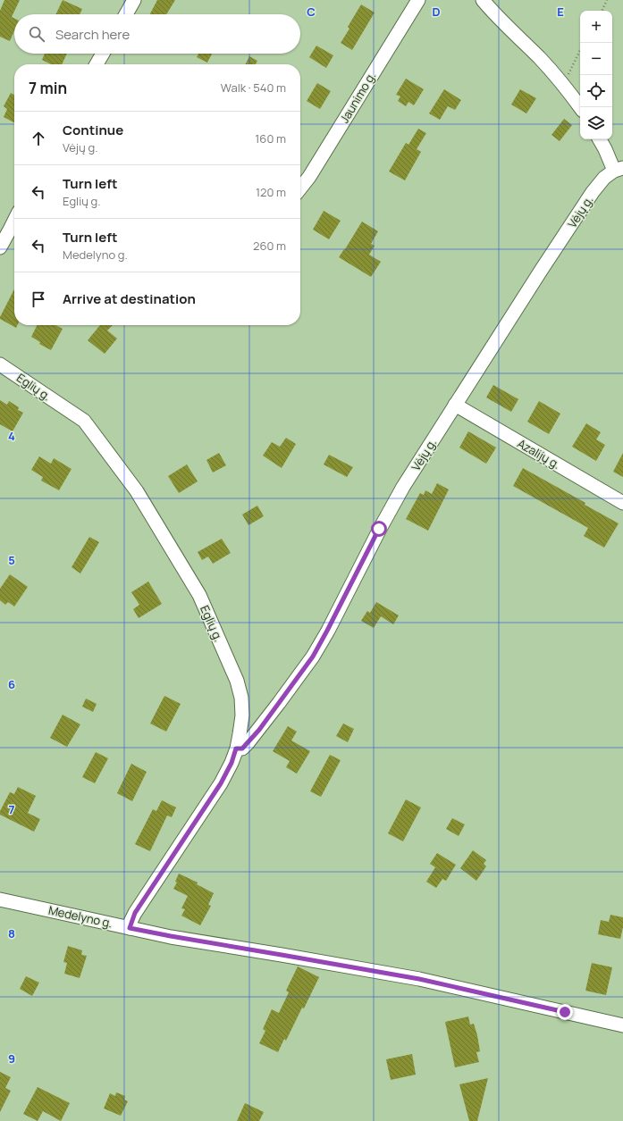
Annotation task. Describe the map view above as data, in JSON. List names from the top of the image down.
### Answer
{
  "streets": {
    "street": [
      "Jaunimo g.",
      "Vėjų g.",
      "Eglių g.",
      "Azalijų g.",
      "Medelyno g."
    ]
  },
  "crossings": [
    ["Vėjų g.", "Eglių g."],
    ["Vėjų g.", "Azalijų g."],
    ["Eglių g.", "Medelyno g."]
  ],
  "page": {
    "map_buttons": ["+", "−"],
    "search": "Search here",
    "heading": ["7 min", "Walk · 540 m"],
    "list": [
      ["Continue", "Vėjų g.", "160 m"],
      ["Turn left", "Eglių g.", "120 m"],
      ["Turn left", "Medelyno g.", "260 m"],
      "Arrive at destination"
    ]
  },
  "grid": {
    "columns": ["C", "D", "E"],
    "rows": [
      "4",
      "5",
      "6",
      "7",
      "8",
      "9"
    ]
  }
}
